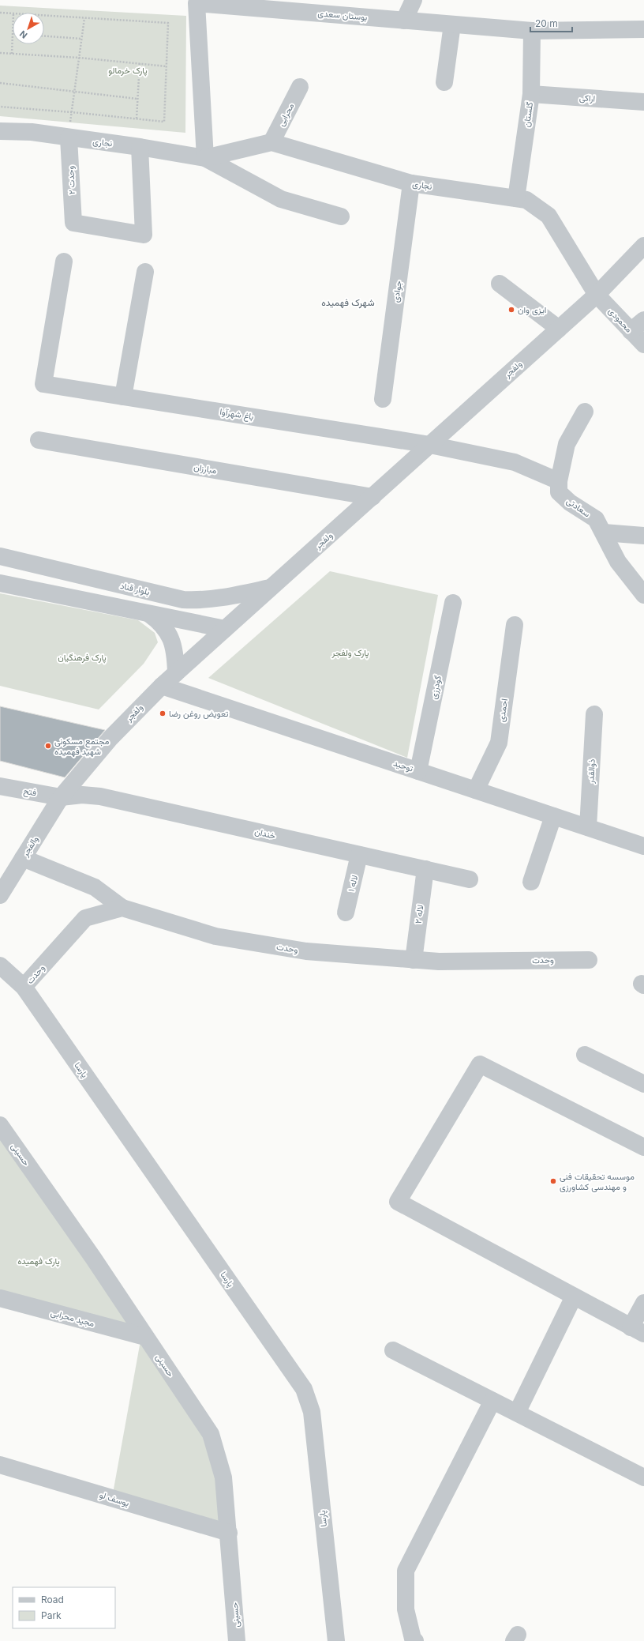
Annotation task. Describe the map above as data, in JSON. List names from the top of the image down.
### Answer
{
  "streets": {
    "street": [
      "بوستان سعدی",
      "اراکی",
      "محرابی",
      "گلستان",
      "نجاری",
      "وحدت ۲",
      "جوادی",
      "محمودی",
      "ولفجر",
      "باغ شهرآوا",
      "مبارزان",
      "سعادتی",
      "بلوار قناد",
      "گودرزی",
      "احمدی",
      "توحید",
      "ذوالقدر",
      "فتح",
      "خندان",
      "والفجر",
      "لاله ۱",
      "لاله ۲",
      "وحدت",
      "پارسا",
      "حسینی",
      "مجید محرابی",
      "یوسف لو"
    ]
  },
  "crossings": [
    ["بوستان سعدی", "گلستان"],
    ["بوستان سعدی", "نجاری"],
    ["اراکی", "گلستان"],
    ["محرابی", "نجاری"],
    ["گلستان", "نجاری"],
    ["نجاری", "وحدت ۲"],
    ["نجاری", "جوادی"],
    ["نجاری", "محمودی"],
    ["نجاری", "ولفجر"],
    ["محمودی", "ولفجر"],
    ["ولفجر", "باغ شهرآوا"],
    ["ولفجر", "مبارزان"],
    ["ولفجر", "بلوار قناد"],
    ["ولفجر", "توحید"],
    ["ولفجر", "فتح"],
    ["ولفجر", "خندان"],
    ["ولفجر", "والفجر"],
    ["باغ شهرآوا", "سعادتی"],
    ["گودرزی", "توحید"],
    ["احمدی", "توحید"],
    ["توحید", "ذوالقدر"],
    ["فتح", "خندان"],
    ["فتح", "والفجر"],
    ["خندان", "والفجر"],
    ["خندان", "لاله ۱"],
    ["خندان", "لاله ۲"],
    ["لاله ۲", "وحدت"],
    ["وحدت", "پارسا"],
    ["حسینی", "مجید محرابی"],
    ["حسینی", "یوسف لو"]
  ],
  "districts": ["شهرک فهمیده"],
  "parks": [
    "پارک خرمالو",
    "پارک ولفجر",
    "پارک فرهنگیان",
    "پارک فهمیده"
  ],
  "places": [
    "ایزی وان",
    "تعویض روغن رضا",
    "مجتمع مسکونی شهید فهمیده",
    "موسسه تحقیقات فنی و مهندسی کشاورزی"
  ],
  "legend": ["Road", "Park"],
  "scale_bar": "20 m",
  "north": "bottom left"
}
